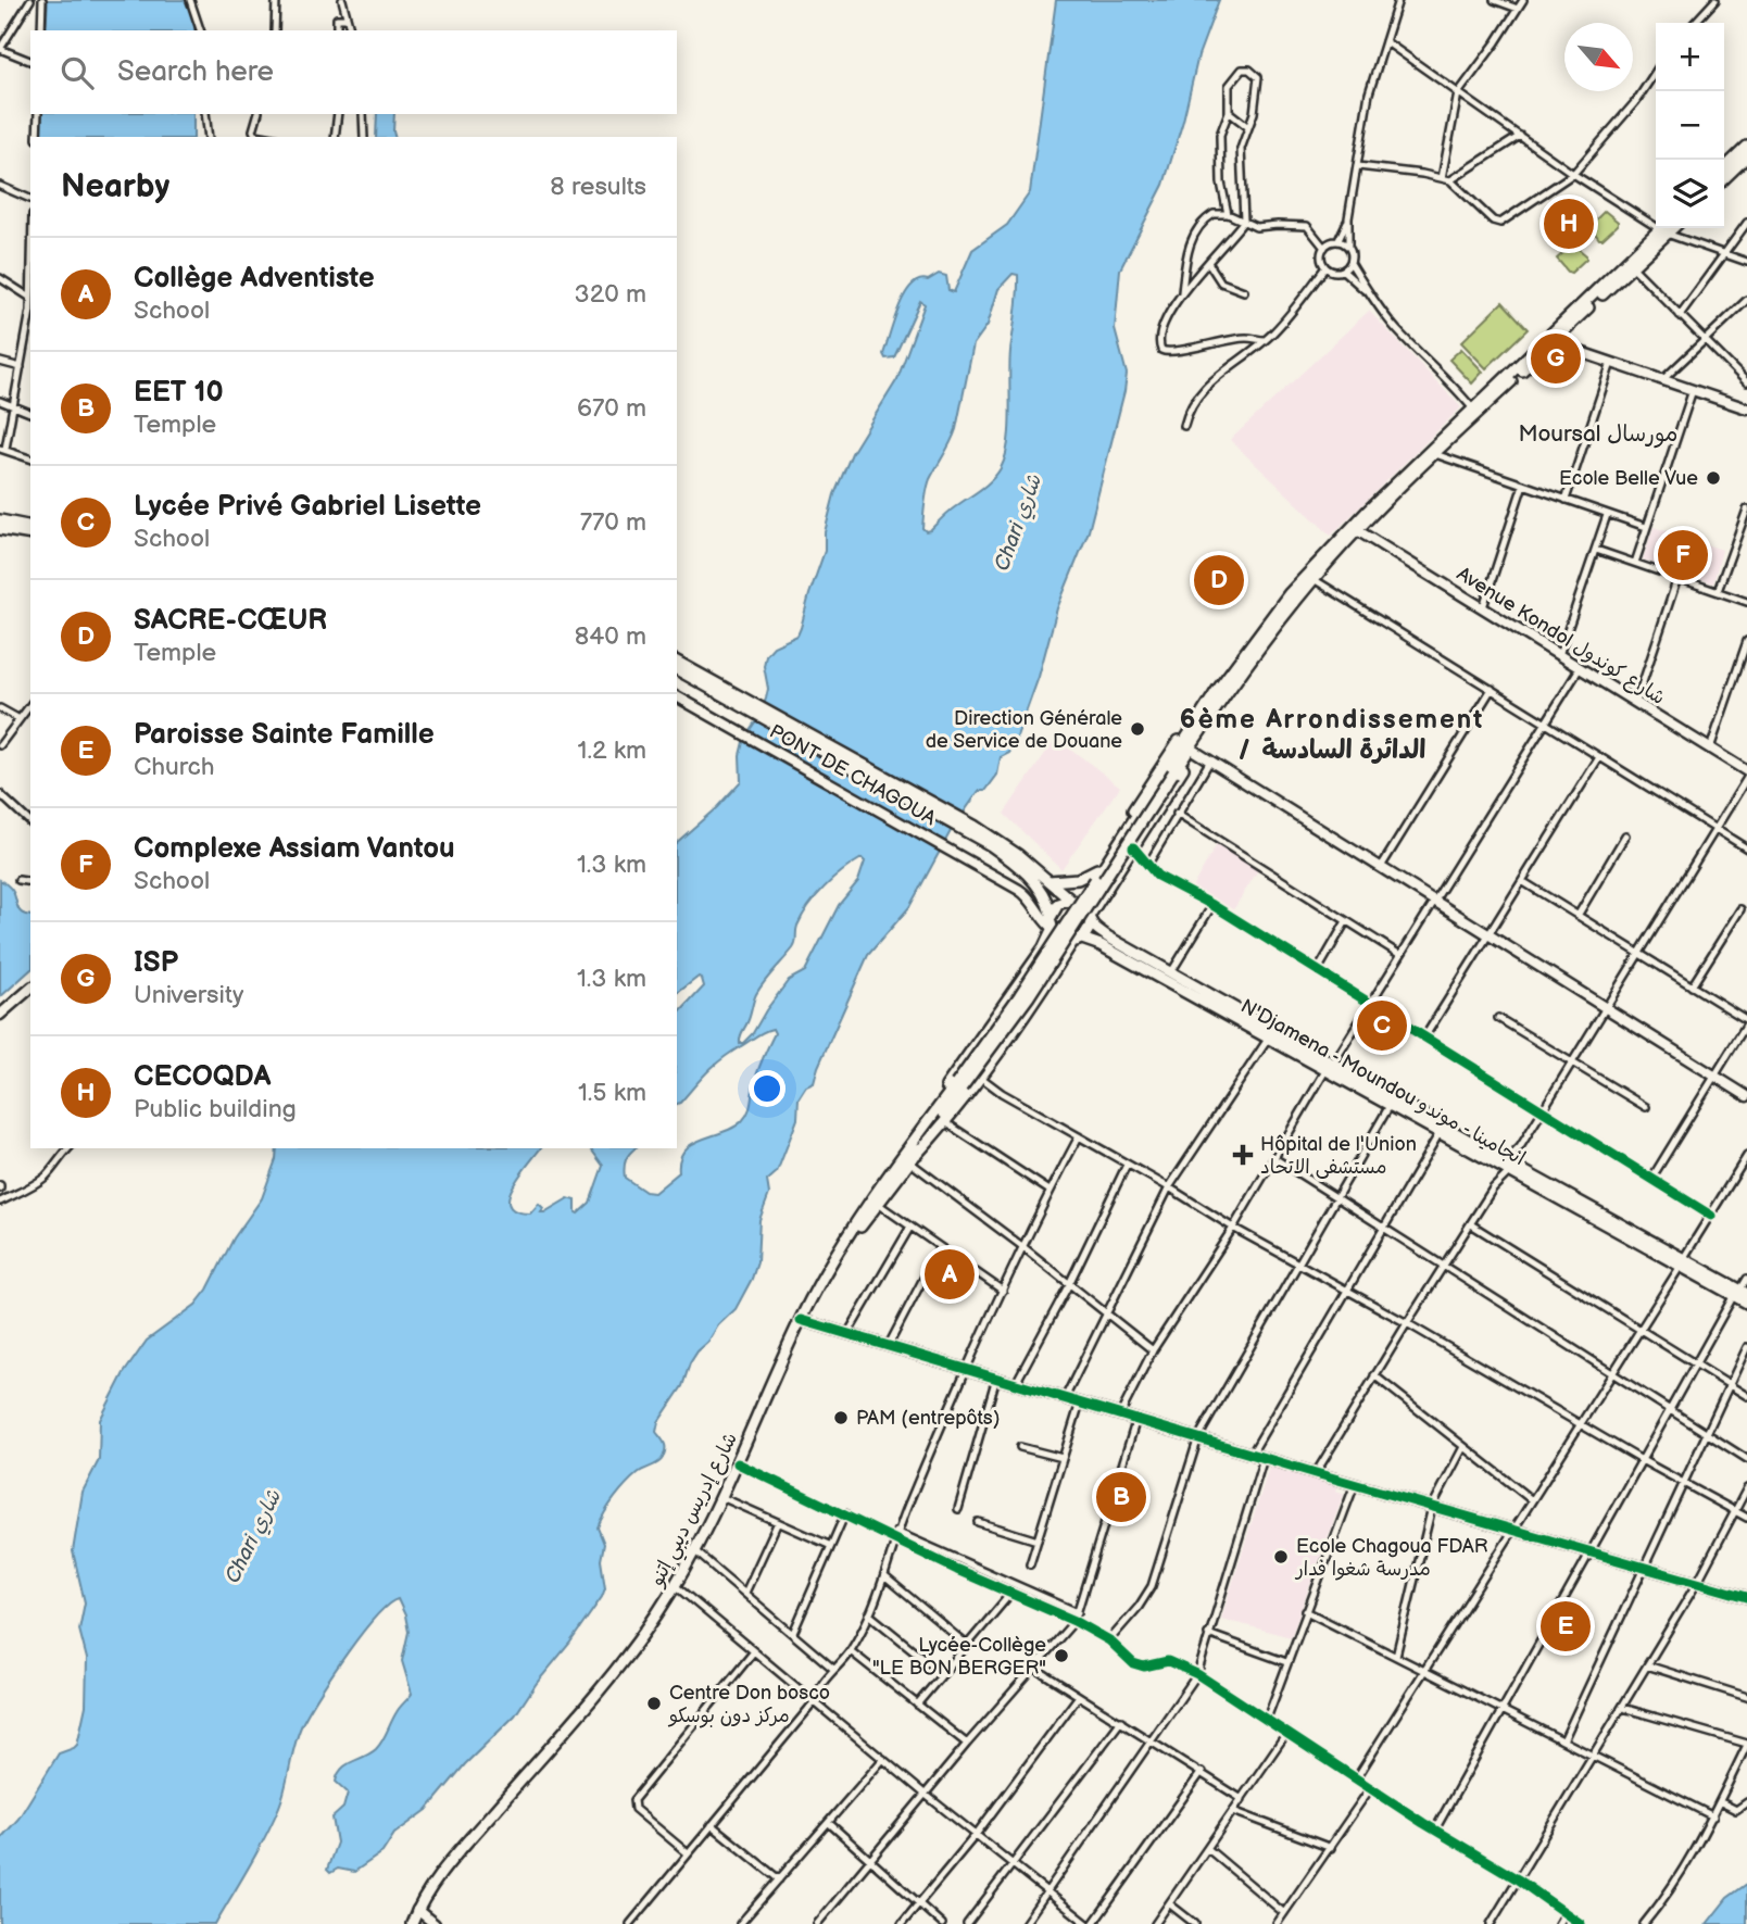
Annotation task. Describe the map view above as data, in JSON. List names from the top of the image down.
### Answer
{
  "streets": {
    "main road": ["N'Djamena - Moundou انجامينا - موندو", "شارع إدريس ديبي إتنو"],
    "street": ["Avenue Kondol شارع كوندول", "PONT DE CHAGOUA"]
  },
  "crossings": [
    ["PONT DE CHAGOUA", "N'Djamena - Moundou انجامينا - موندو"]
  ],
  "districts": ["Moursal مورسال", "6ème Arrondissement / الدائرة السادسة"],
  "water": ["Chari شاري"],
  "places": {
    "other": [
      "Ecole Belle Vue",
      "Direction Générale de Service de Douane",
      "PAM (entrepôts)",
      "Ecole Chagoua FDAR مدرسة شغوا فدار",
      "Lycée-Collège \"LE BON BERGER\"",
      "Centre Don bosco مركز دون بوسكو"
    ],
    "health": ["Hôpital de l'Union مستشفى الاتحاد"]
  },
  "north": "bottom right",
  "page": {
    "map_buttons": ["+", "−"],
    "search": "Search here",
    "heading": ["Nearby", "8 results"],
    "pins": [
      "H",
      "G",
      "F",
      "D",
      "C",
      "A",
      "B",
      "E"
    ],
    "list": [
      {
        "mark": "A",
        "name": "Collège Adventiste",
        "note": "School",
        "value": "320 m"
      },
      {
        "mark": "B",
        "name": "EET 10",
        "note": "Temple",
        "value": "670 m"
      },
      {
        "mark": "C",
        "name": "Lycée Privé Gabriel Lisette",
        "note": "School",
        "value": "770 m"
      },
      {
        "mark": "D",
        "name": "SACRE-CŒUR",
        "note": "Temple",
        "value": "840 m"
      },
      {
        "mark": "E",
        "name": "Paroisse Sainte Famille",
        "note": "Church",
        "value": "1.2 km"
      },
      {
        "mark": "F",
        "name": "Complexe Assiam Vantou",
        "note": "School",
        "value": "1.3 km"
      },
      {
        "mark": "G",
        "name": "ISP",
        "note": "University",
        "value": "1.3 km"
      },
      {
        "mark": "H",
        "name": "CECOQDA",
        "note": "Public building",
        "value": "1.5 km"
      }
    ]
  }
}
